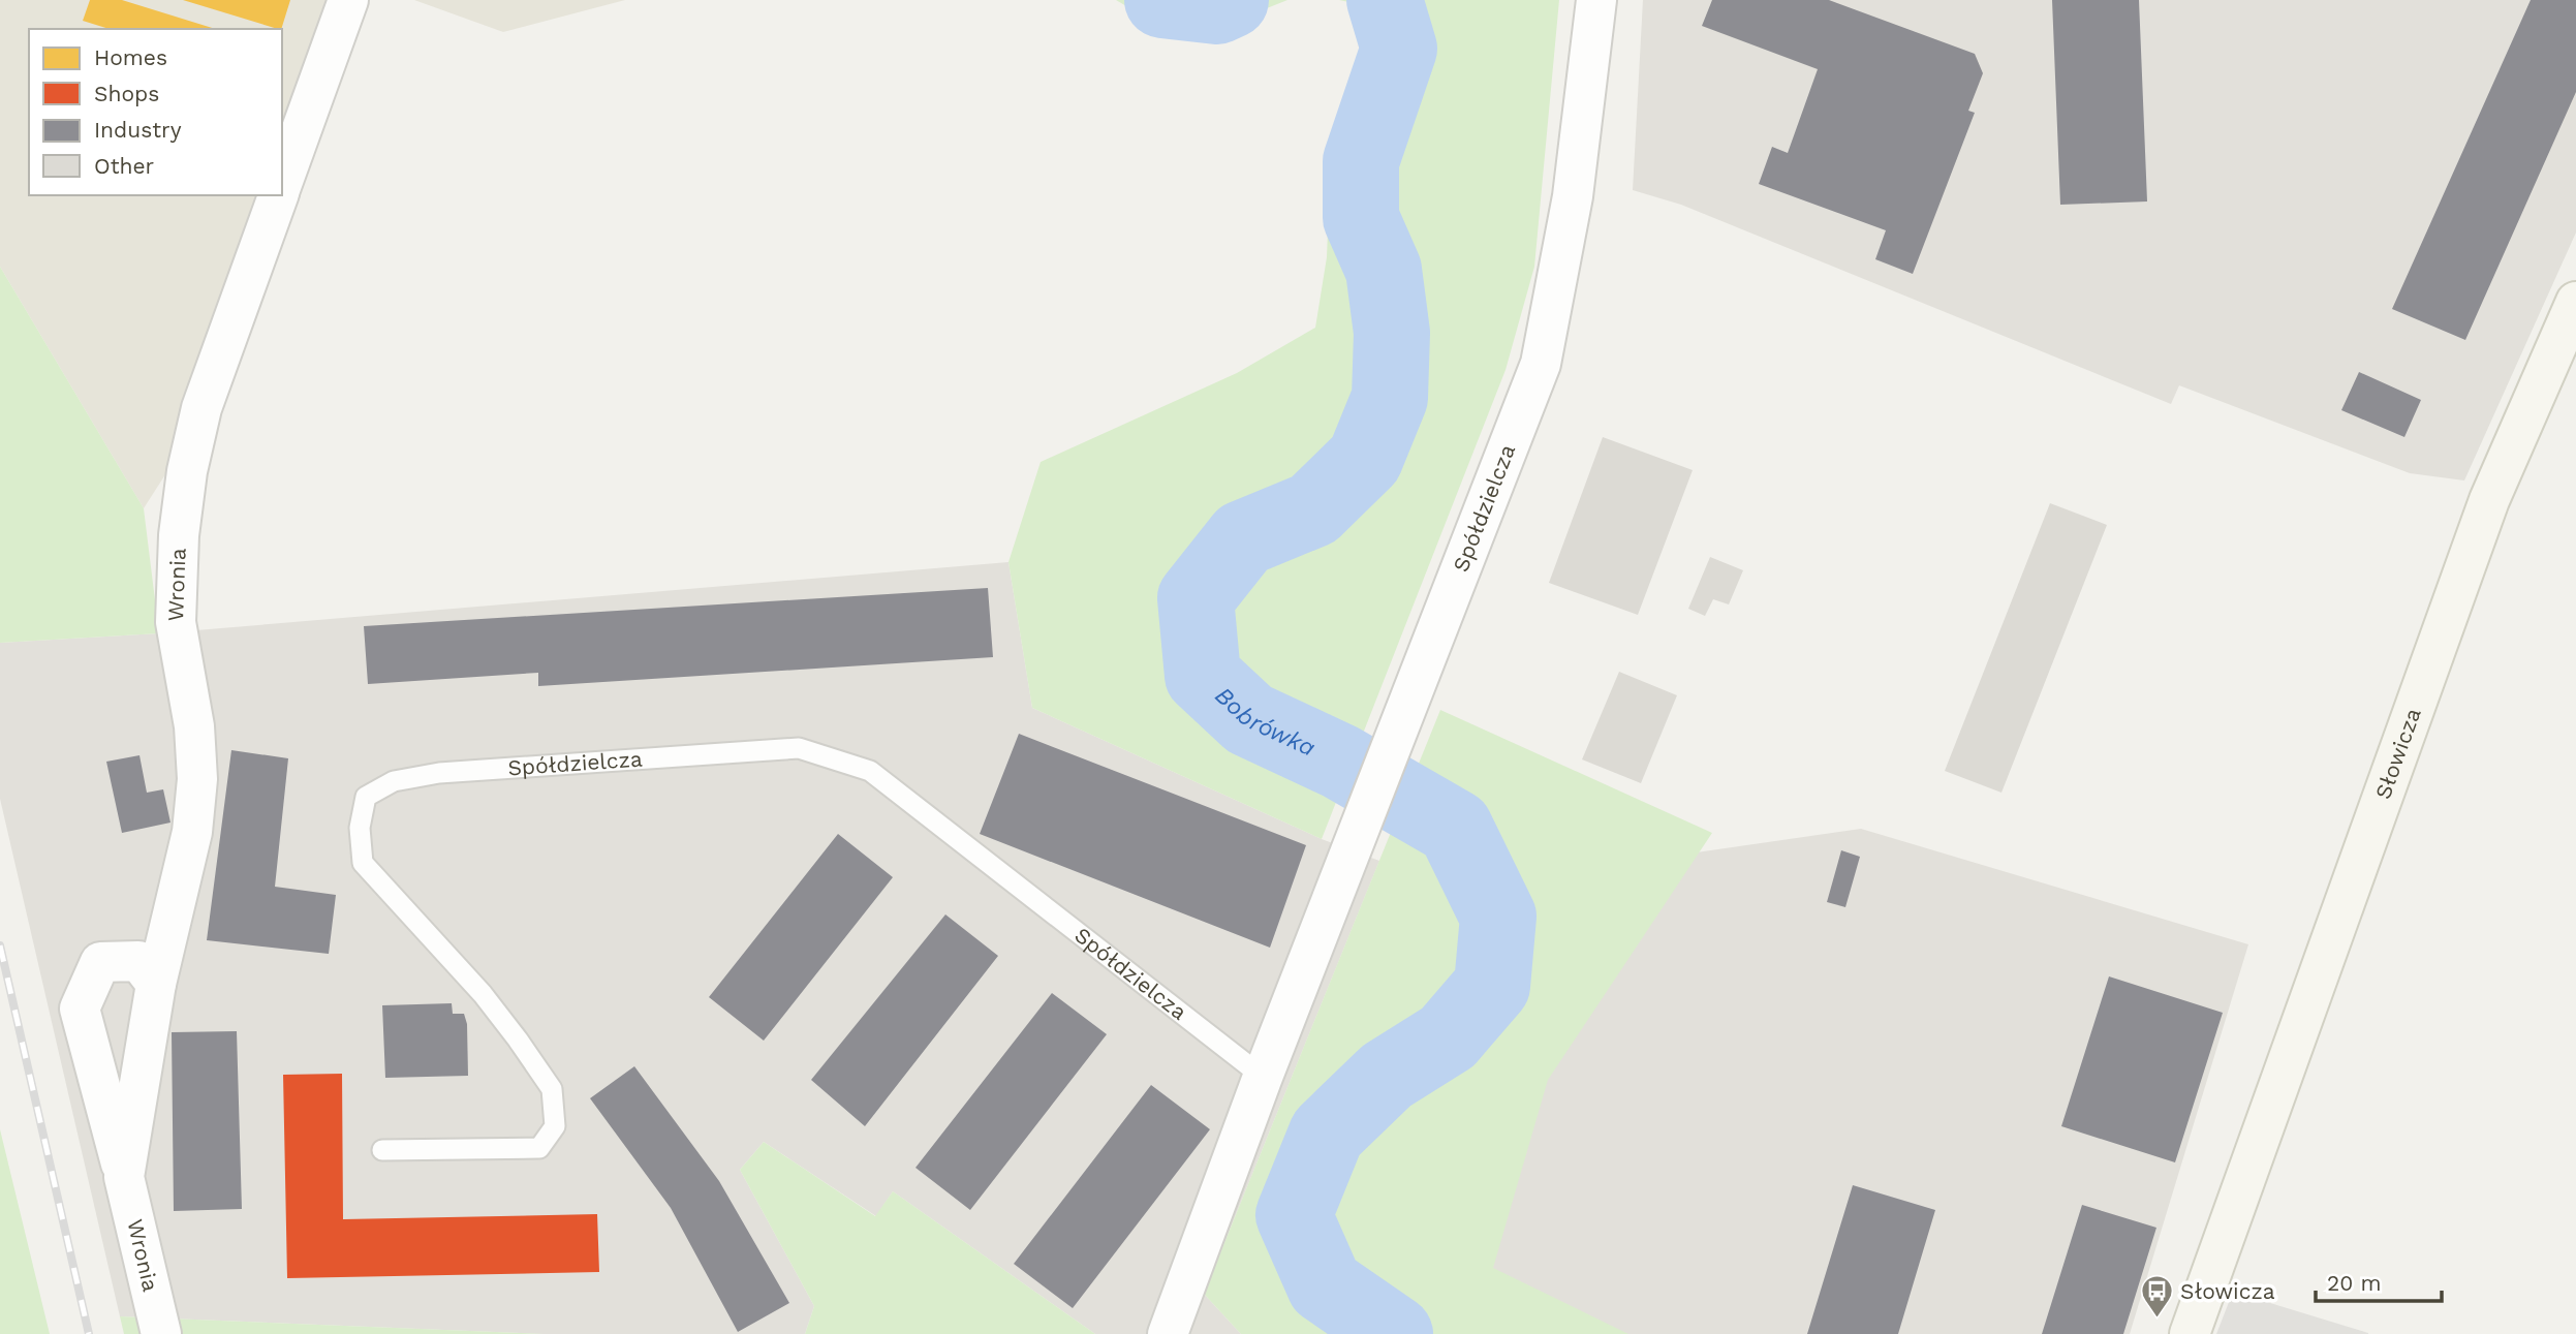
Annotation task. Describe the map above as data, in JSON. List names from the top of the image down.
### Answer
{
  "streets": {
    "street": ["Spółdzielcza", "Wronia", "Słowicza"]
  },
  "water": ["Bobrówka"],
  "places": {
    "bus stop": ["Słowicza"]
  },
  "legend": [
    "Homes",
    "Shops",
    "Industry",
    "Other"
  ],
  "scale_bar": "20 m"
}
